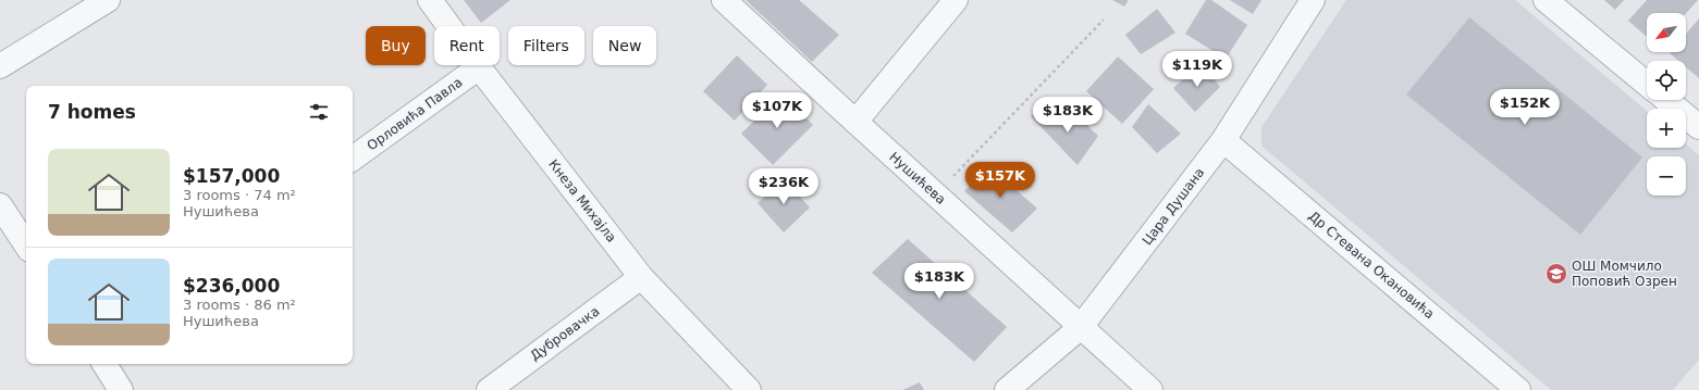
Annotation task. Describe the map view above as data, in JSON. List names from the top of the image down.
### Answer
{
  "streets": {
    "street": [
      "Орловића Павла",
      "Нушићева",
      "Кнеза Михајла",
      "Цара Душана",
      "Др Стевана Окановића",
      "Дубровачка"
    ]
  },
  "crossings": [
    ["Орловића Павла", "Кнеза Михајла"],
    ["Нушићева", "Цара Душана"],
    ["Кнеза Михајла", "Дубровачка"],
    ["Цара Душана", "Др Стевана Окановића"]
  ],
  "places": {
    "school or university": ["ОШ Момчило Поповић Озрен"]
  },
  "north": "bottom left",
  "page": {
    "map_buttons": ["+", "−"],
    "chip": [
      "Buy",
      "Rent",
      "Filters",
      "New"
    ],
    "price": [
      "$119K",
      "$152K",
      "$107K",
      "$183K",
      "$157K",
      "$236K",
      "$183K"
    ],
    "heading": "7 homes",
    "list": [
      {
        "name": "$157,000",
        "note": "3 rooms · 74 m² · Нушићева"
      },
      {
        "name": "$236,000",
        "note": "3 rooms · 86 m² · Нушићева"
      }
    ]
  }
}
